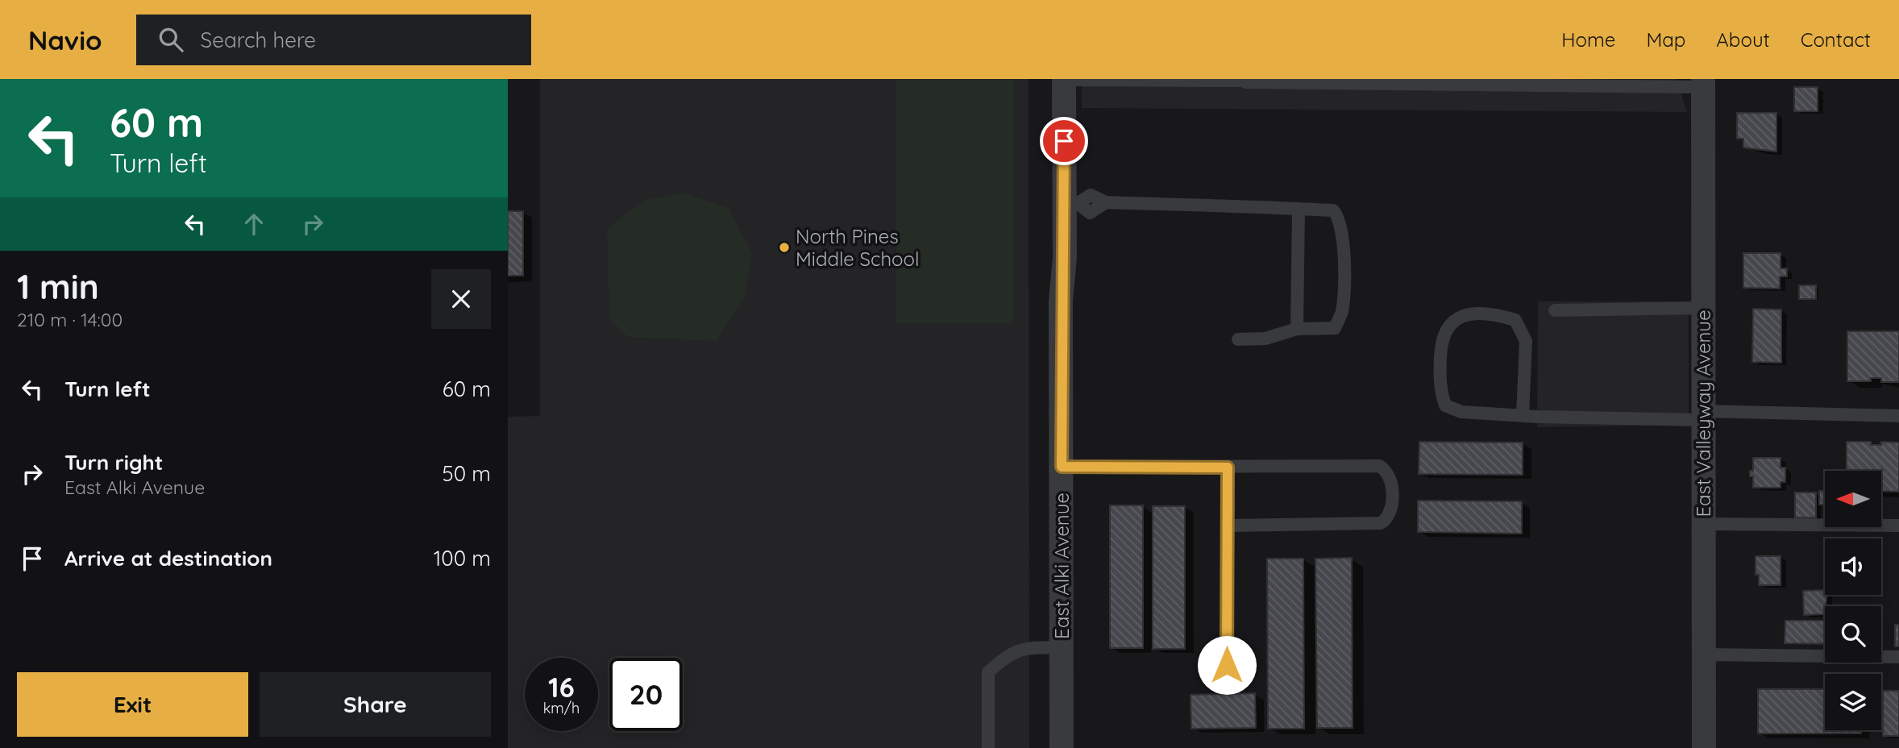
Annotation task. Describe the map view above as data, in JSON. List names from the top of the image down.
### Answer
{
  "streets": {
    "street": ["East Valleyway Avenue", "East Alki Avenue"]
  },
  "places": ["North Pines Middle School"],
  "north": "left",
  "page": {
    "header": "Navio",
    "search": "Search here",
    "nav": [
      "Home",
      "Map",
      "About",
      "Contact"
    ],
    "turn": ["60 m", "Turn left"],
    "heading": ["1 min", "210 m · 14:00"],
    "list": [
      {
        "name": "Turn left",
        "value": "60 m"
      },
      {
        "name": "Turn right",
        "note": "East Alki Avenue",
        "value": "50 m"
      },
      {
        "name": "Arrive at destination",
        "value": "100 m"
      }
    ],
    "speed": "16 km/h",
    "limit": "20",
    "buttons": ["Exit", "Share"]
  }
}
